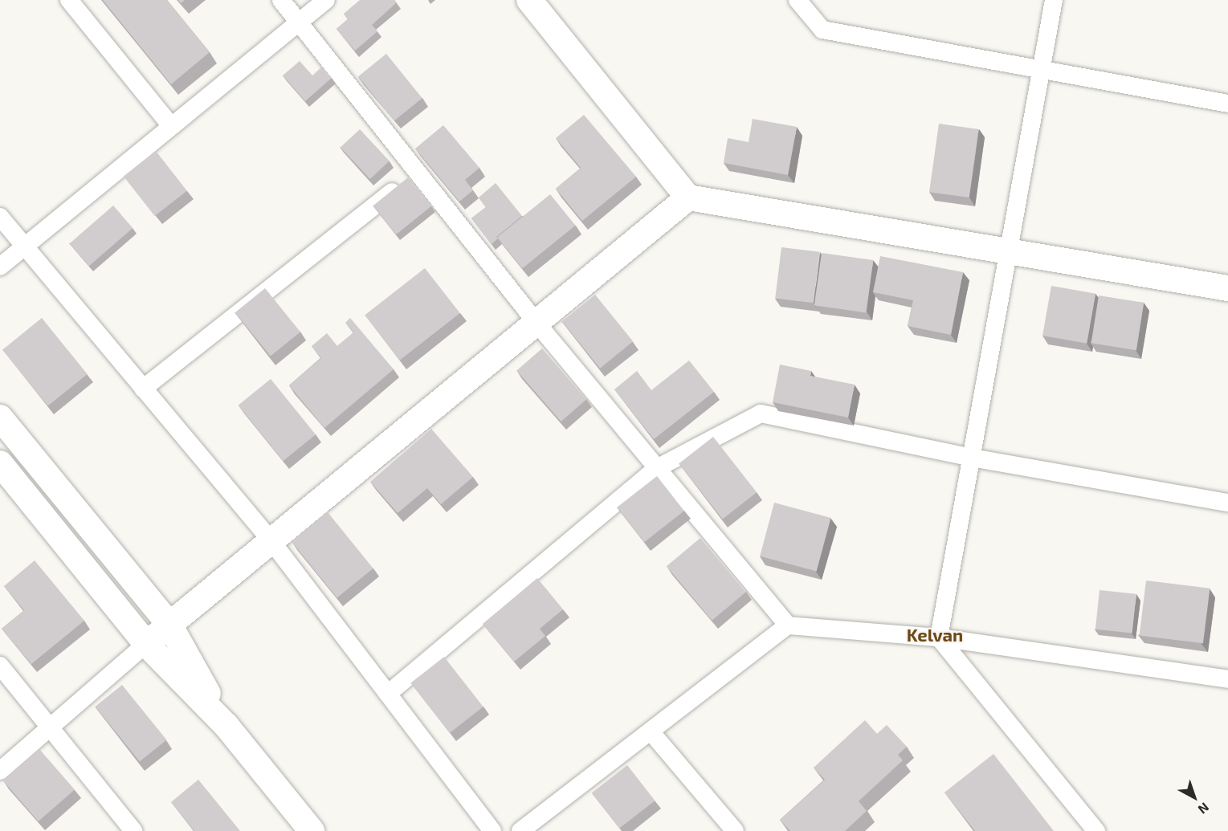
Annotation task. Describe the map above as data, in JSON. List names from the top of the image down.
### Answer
{
  "districts": ["Kelvan"],
  "north": "bottom right"
}
